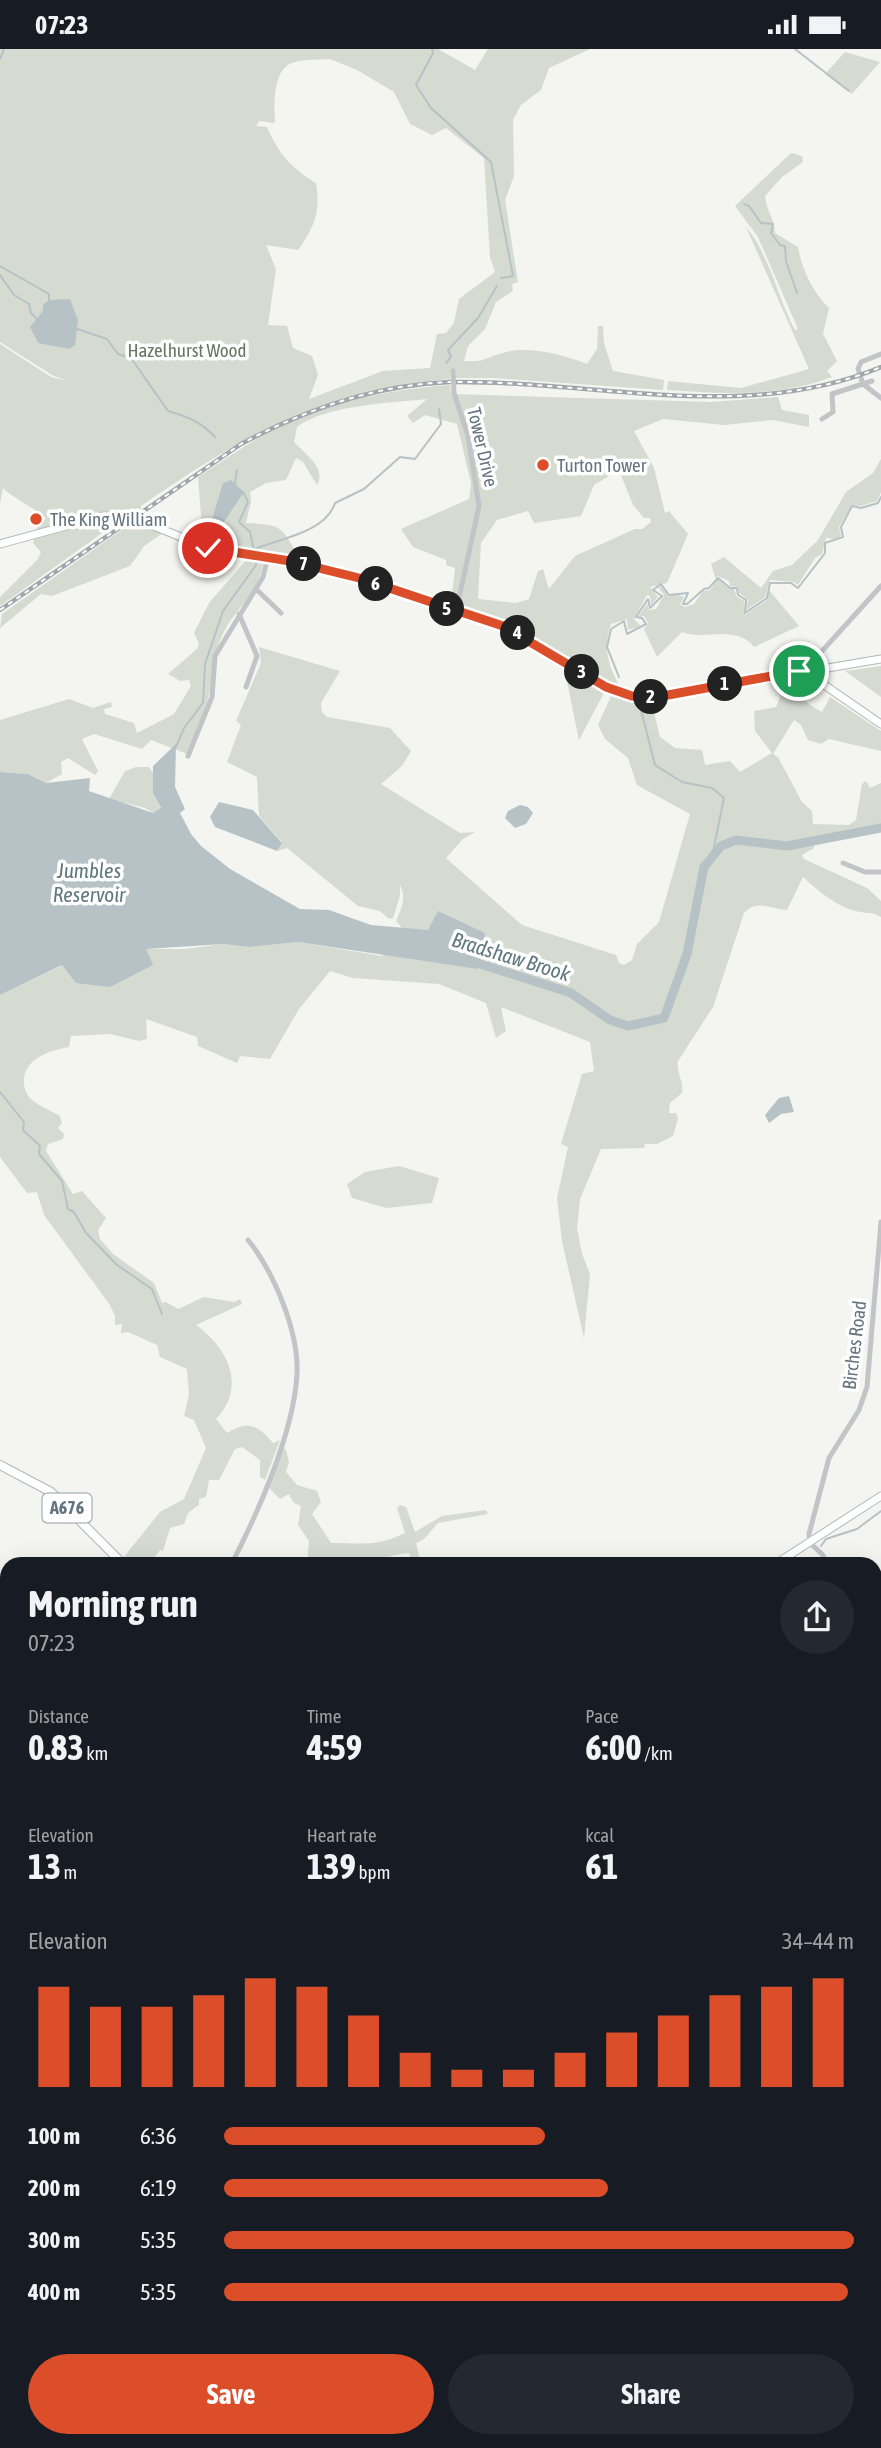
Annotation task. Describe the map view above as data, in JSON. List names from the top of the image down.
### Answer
{
  "streets": {
    "main road": ["A676"],
    "street": ["Tower Drive", "Birches Road"]
  },
  "water": ["Jumbles Reservoir", "Bradshaw Brook"],
  "parks": ["Hazelhurst Wood"],
  "places": ["Turton Tower", "The King William"],
  "page": {
    "status": "07:23",
    "pins": [
      "7",
      "6",
      "5",
      "4",
      "3",
      "1",
      "2"
    ],
    "heading": ["Morning run", "07:23"],
    "stats": [
      ["Distance", "0.83 km"],
      ["Time", "4:59"],
      ["Pace", "6:00 /km"],
      ["Elevation", "13 m"],
      ["Heart rate", "139 bpm"],
      ["kcal", "61"]
    ],
    "chart": ["Elevation", "34–44 m"],
    "list": [
      {
        "name": "100 m",
        "note": "6:36"
      },
      {
        "name": "200 m",
        "note": "6:19"
      },
      {
        "name": "300 m",
        "note": "5:35"
      },
      {
        "name": "400 m",
        "note": "5:35"
      }
    ],
    "buttons": ["Save", "Share"]
  }
}
